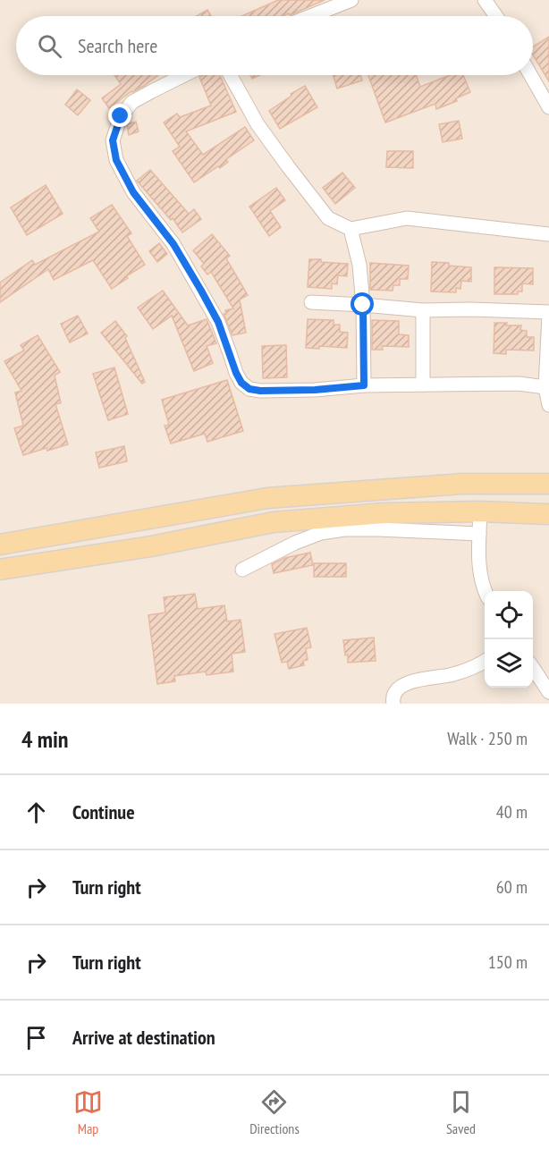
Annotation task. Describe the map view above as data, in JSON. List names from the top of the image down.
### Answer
{
  "page": {
    "search": "Search here",
    "heading": ["4 min", "Walk · 250 m"],
    "list": [
      ["Continue", "40 m"],
      ["Turn right", "60 m"],
      ["Turn right", "150 m"],
      "Arrive at destination"
    ],
    "nav": ["Map", "Directions", "Saved"]
  }
}
